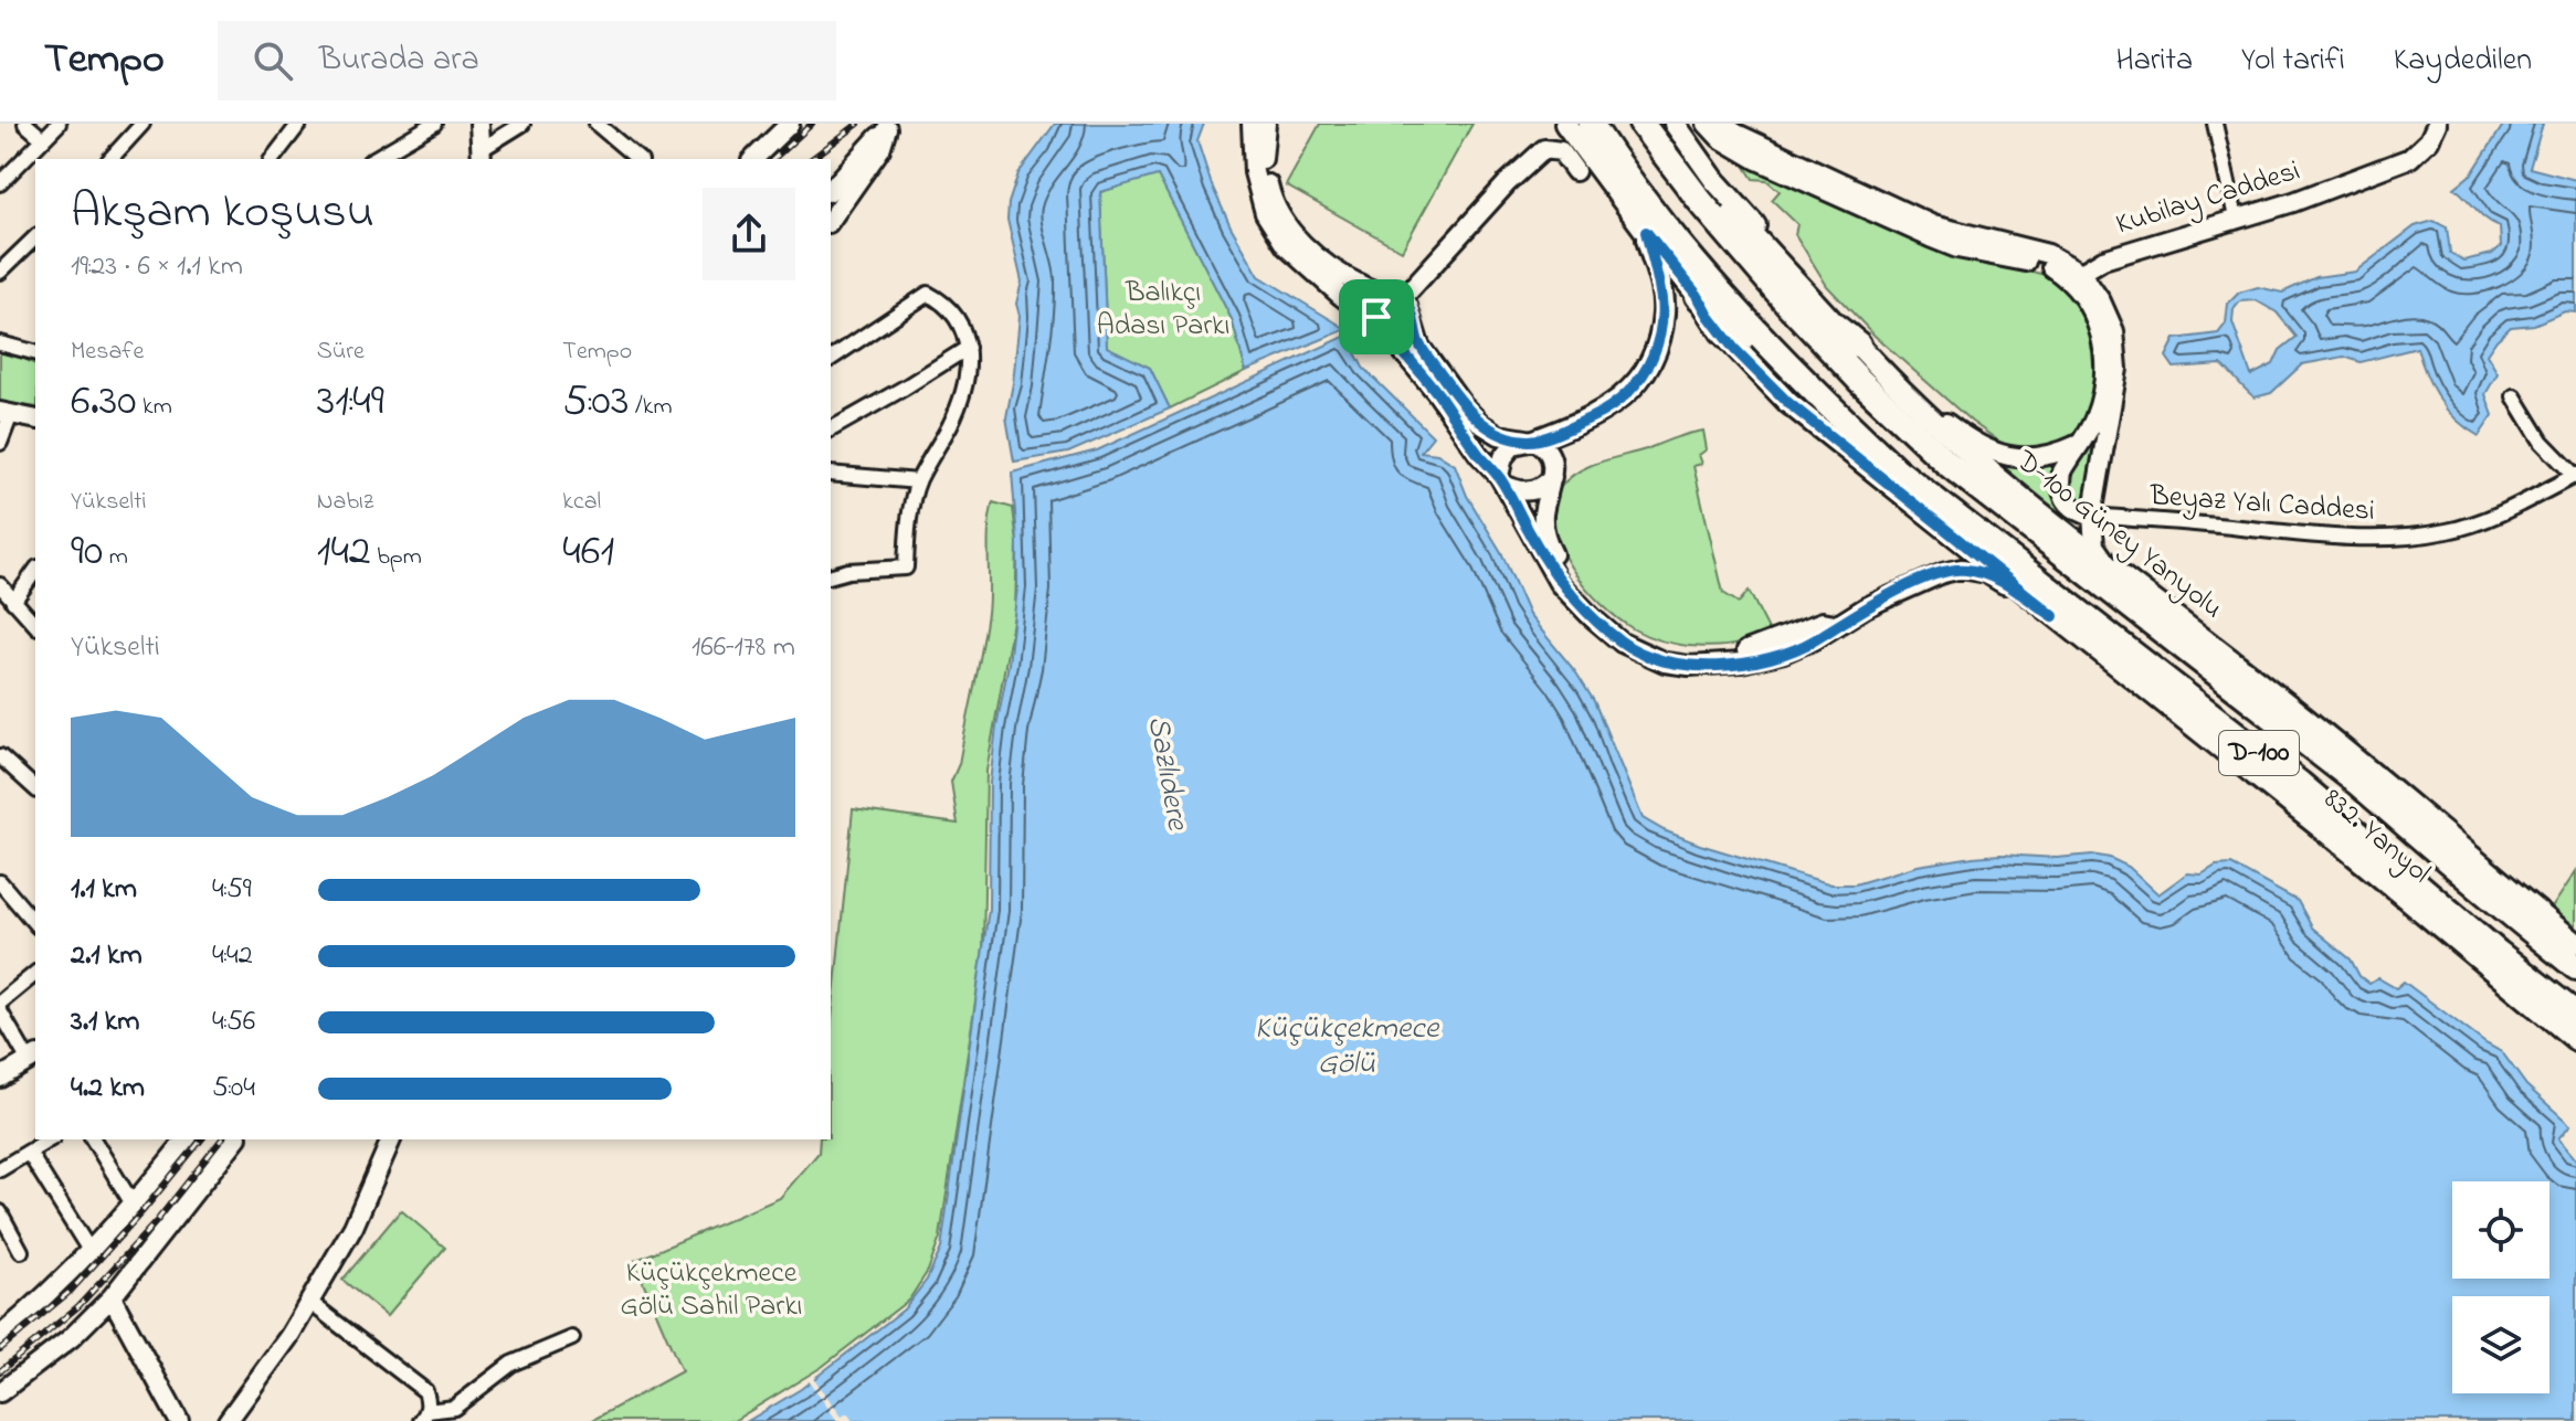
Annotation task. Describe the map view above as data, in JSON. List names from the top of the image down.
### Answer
{
  "streets": {
    "highway": ["D-100"],
    "main road": ["Kubilay Caddesi", "D-100 Güney Yanyolu", "832. Yanyol"],
    "street": ["Beyaz Yalı Caddesi"]
  },
  "water": ["Sazlıdere", "Küçükçekmece Gölü"],
  "parks": ["Balıkçı Adası Parkı", "Küçükçekmece Gölü Sahil Parkı"],
  "page": {
    "header": "Tempo",
    "search": "Burada ara",
    "nav": ["Harita", "Yol tarifi", "Kaydedilen"],
    "heading": ["Akşam koşusu", "19:23 · 6 × 1.1 km"],
    "stats": [
      ["Mesafe", "6.30 km"],
      ["Süre", "31:49"],
      ["Tempo", "5:03 /km"],
      ["Yükselti", "90 m"],
      ["Nabız", "142 bpm"],
      ["kcal", "461"]
    ],
    "chart": ["Yükselti", "166–178 m"],
    "list": [
      {
        "name": "1.1 km",
        "note": "4:59"
      },
      {
        "name": "2.1 km",
        "note": "4:42"
      },
      {
        "name": "3.1 km",
        "note": "4:56"
      },
      {
        "name": "4.2 km",
        "note": "5:04"
      }
    ]
  }
}
